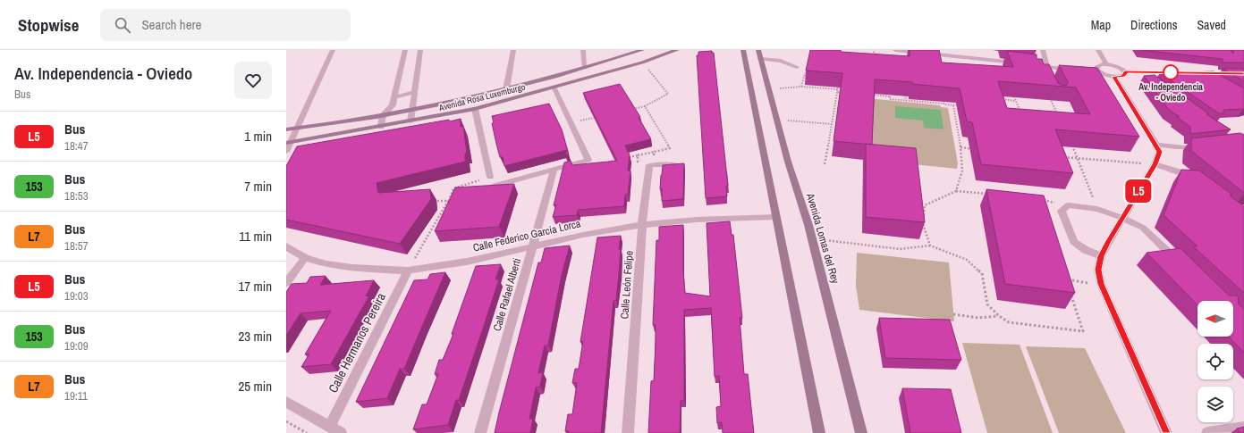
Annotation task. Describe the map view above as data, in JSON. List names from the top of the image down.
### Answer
{
  "streets": {
    "main road": ["Avenida Rosa Luxemburgo", "Avenida Lomas del Rey"],
    "street": [
      "Calle Federico García Lorca",
      "Calle León Felipe",
      "Calle Rafael Alberti",
      "Calle Hermanos Pereira"
    ]
  },
  "crossings": [
    ["Calle Federico García Lorca", "Calle León Felipe"],
    ["Calle Federico García Lorca", "Calle Rafael Alberti"],
    ["Calle Federico García Lorca", "Calle Hermanos Pereira"]
  ],
  "places": ["Av. Independencia - Oviedo"],
  "lines": ["bus line L5"],
  "north": "left",
  "page": {
    "header": "Stopwise",
    "search": "Search here",
    "nav": ["Map", "Directions", "Saved"],
    "heading": ["Av. Independencia - Oviedo", "Bus"],
    "on_map": "L5",
    "list": [
      {
        "mark": "L5",
        "name": "Bus",
        "note": "18:47",
        "value": "1 min"
      },
      {
        "mark": "153",
        "name": "Bus",
        "note": "18:53",
        "value": "7 min"
      },
      {
        "mark": "L7",
        "name": "Bus",
        "note": "18:57",
        "value": "11 min"
      },
      {
        "mark": "L5",
        "name": "Bus",
        "note": "19:03",
        "value": "17 min"
      },
      {
        "mark": "153",
        "name": "Bus",
        "note": "19:09",
        "value": "23 min"
      },
      {
        "mark": "L7",
        "name": "Bus",
        "note": "19:11",
        "value": "25 min"
      }
    ]
  }
}
